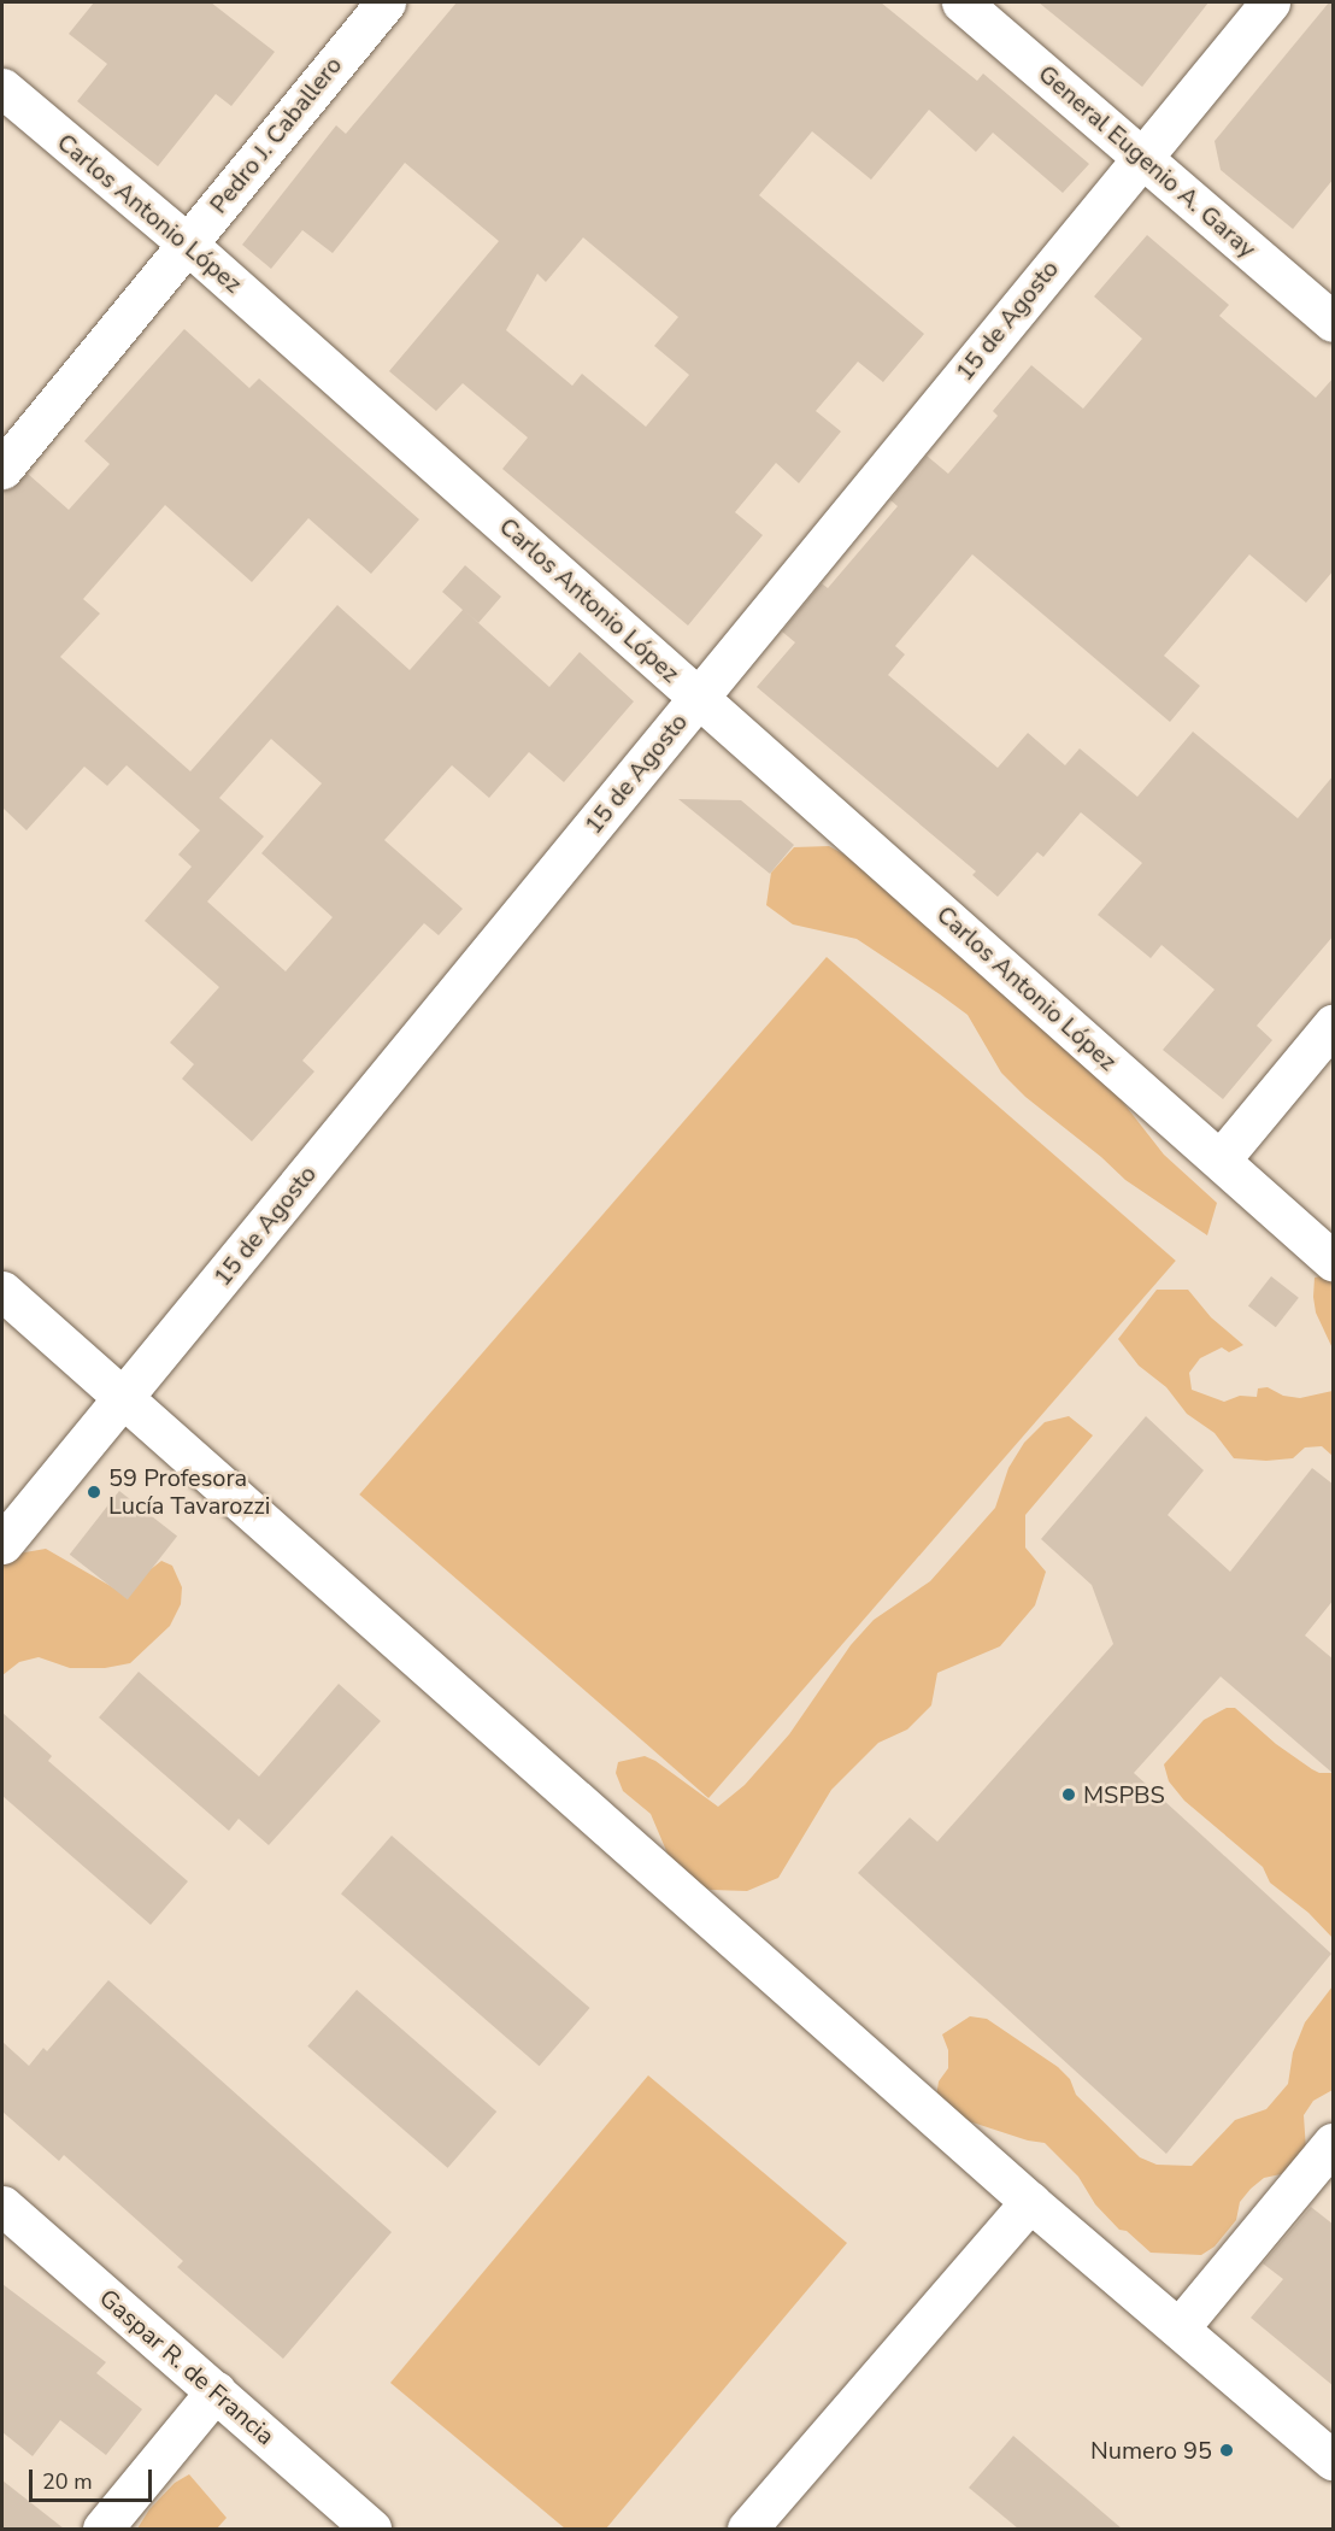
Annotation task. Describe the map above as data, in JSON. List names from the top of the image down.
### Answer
{
  "streets": {
    "street": [
      "Pedro J. Caballero",
      "General Eugenio A. Garay",
      "Carlos Antonio López",
      "15 de Agosto",
      "Gaspar R. de Francia"
    ]
  },
  "crossings": [
    ["Pedro J. Caballero", "Carlos Antonio López"],
    ["General Eugenio A. Garay", "15 de Agosto"],
    ["Carlos Antonio López", "15 de Agosto"]
  ],
  "places": ["59 Profesora Lucía Tavarozzi", "MSPBS", "Numero 95"],
  "scale_bar": "20 m"
}
